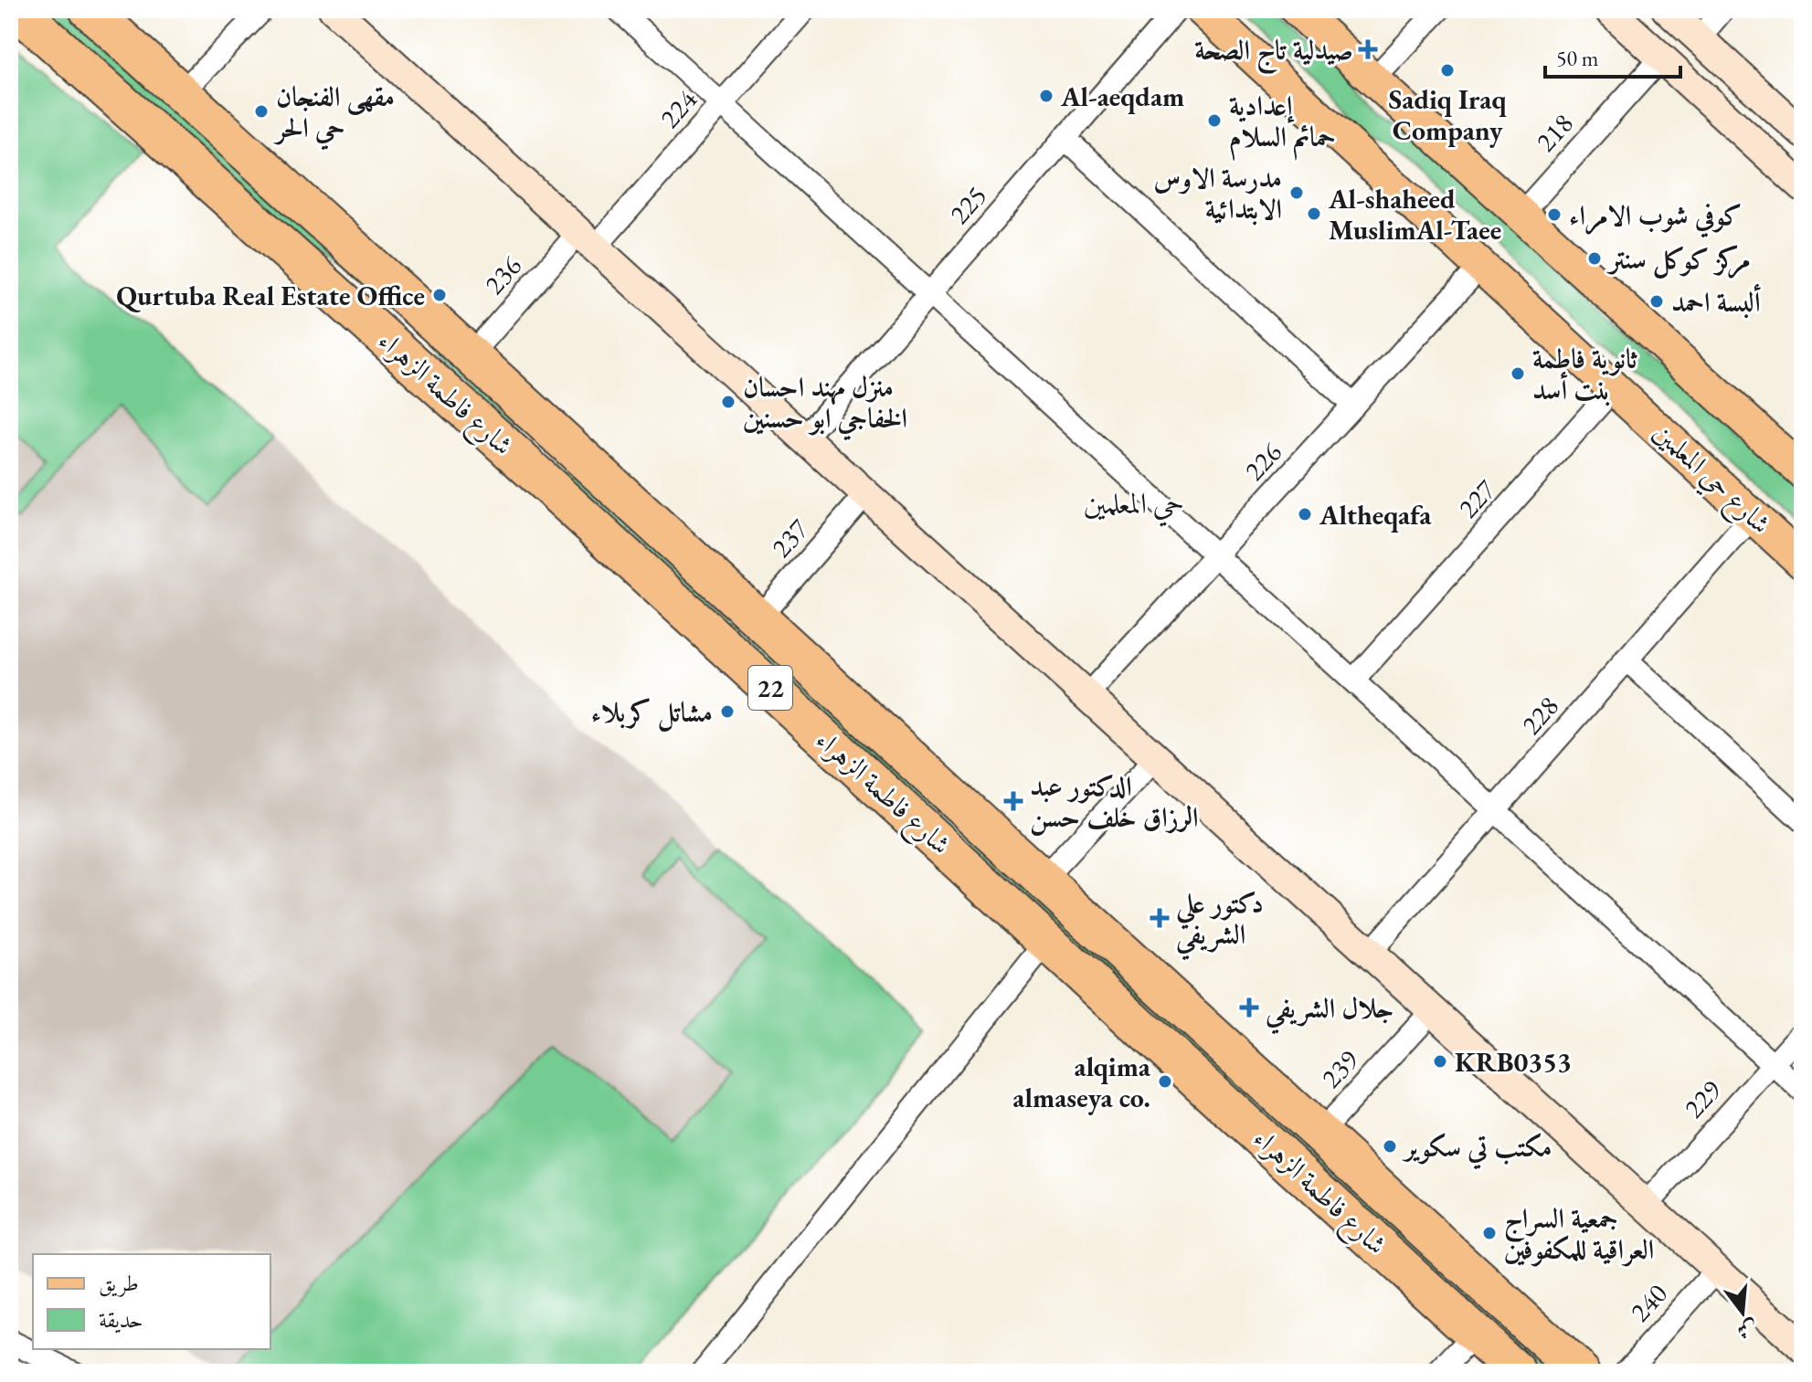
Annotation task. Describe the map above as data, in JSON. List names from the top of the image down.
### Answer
{
  "streets": {
    "highway": ["شارع فاطمة الزهراء", "22"],
    "main road": ["شارع حي المعلمين"],
    "street": [
      "224",
      "218",
      "225",
      "236",
      "226",
      "227",
      "237",
      "228",
      "239",
      "229",
      "240"
    ]
  },
  "crossings": [
    ["224", "236"],
    ["236", "شارع فاطمة الزهراء"],
    ["شارع فاطمة الزهراء", "237"],
    ["شارع فاطمة الزهراء", "239"],
    ["226", "شارع حي المعلمين"],
    ["شارع حي المعلمين", "227"],
    ["شارع حي المعلمين", "228"]
  ],
  "districts": ["حي المعلمين"],
  "places": {
    "health": [
      "صيدلية تاج الصحة",
      "الدكتور عبد الرزاق خلف حسن",
      "دكتور علي الشريفي",
      "جلال الشريفي"
    ],
    "other": [
      "Sadiq Iraq Company",
      "Al-aeqdam",
      "مقهى الفنجان حي الحر",
      "إعدادية حمائم السلام",
      "مدرسة الاوس الابتدائية",
      "Al-shaheed MuslimAl-Taee",
      "كوفي شوب الامراء",
      "مركز كوكل سنتر",
      "Qurtuba Real Estate Office",
      "ألبسة احمد",
      "ثانوية فاطمة بنت أسد",
      "منزل مهند احسان الخفاجي ابو حسنين",
      "Altheqafa",
      "مشاتل كربلاء",
      "KRB0353",
      "alqima almaseya co.",
      "مكتب تي سكوير",
      "جمعية السراج العراقية للمكفوفين"
    ]
  },
  "legend": ["طريق", "حديقة"],
  "scale_bar": "50 m",
  "north": "bottom"
}
